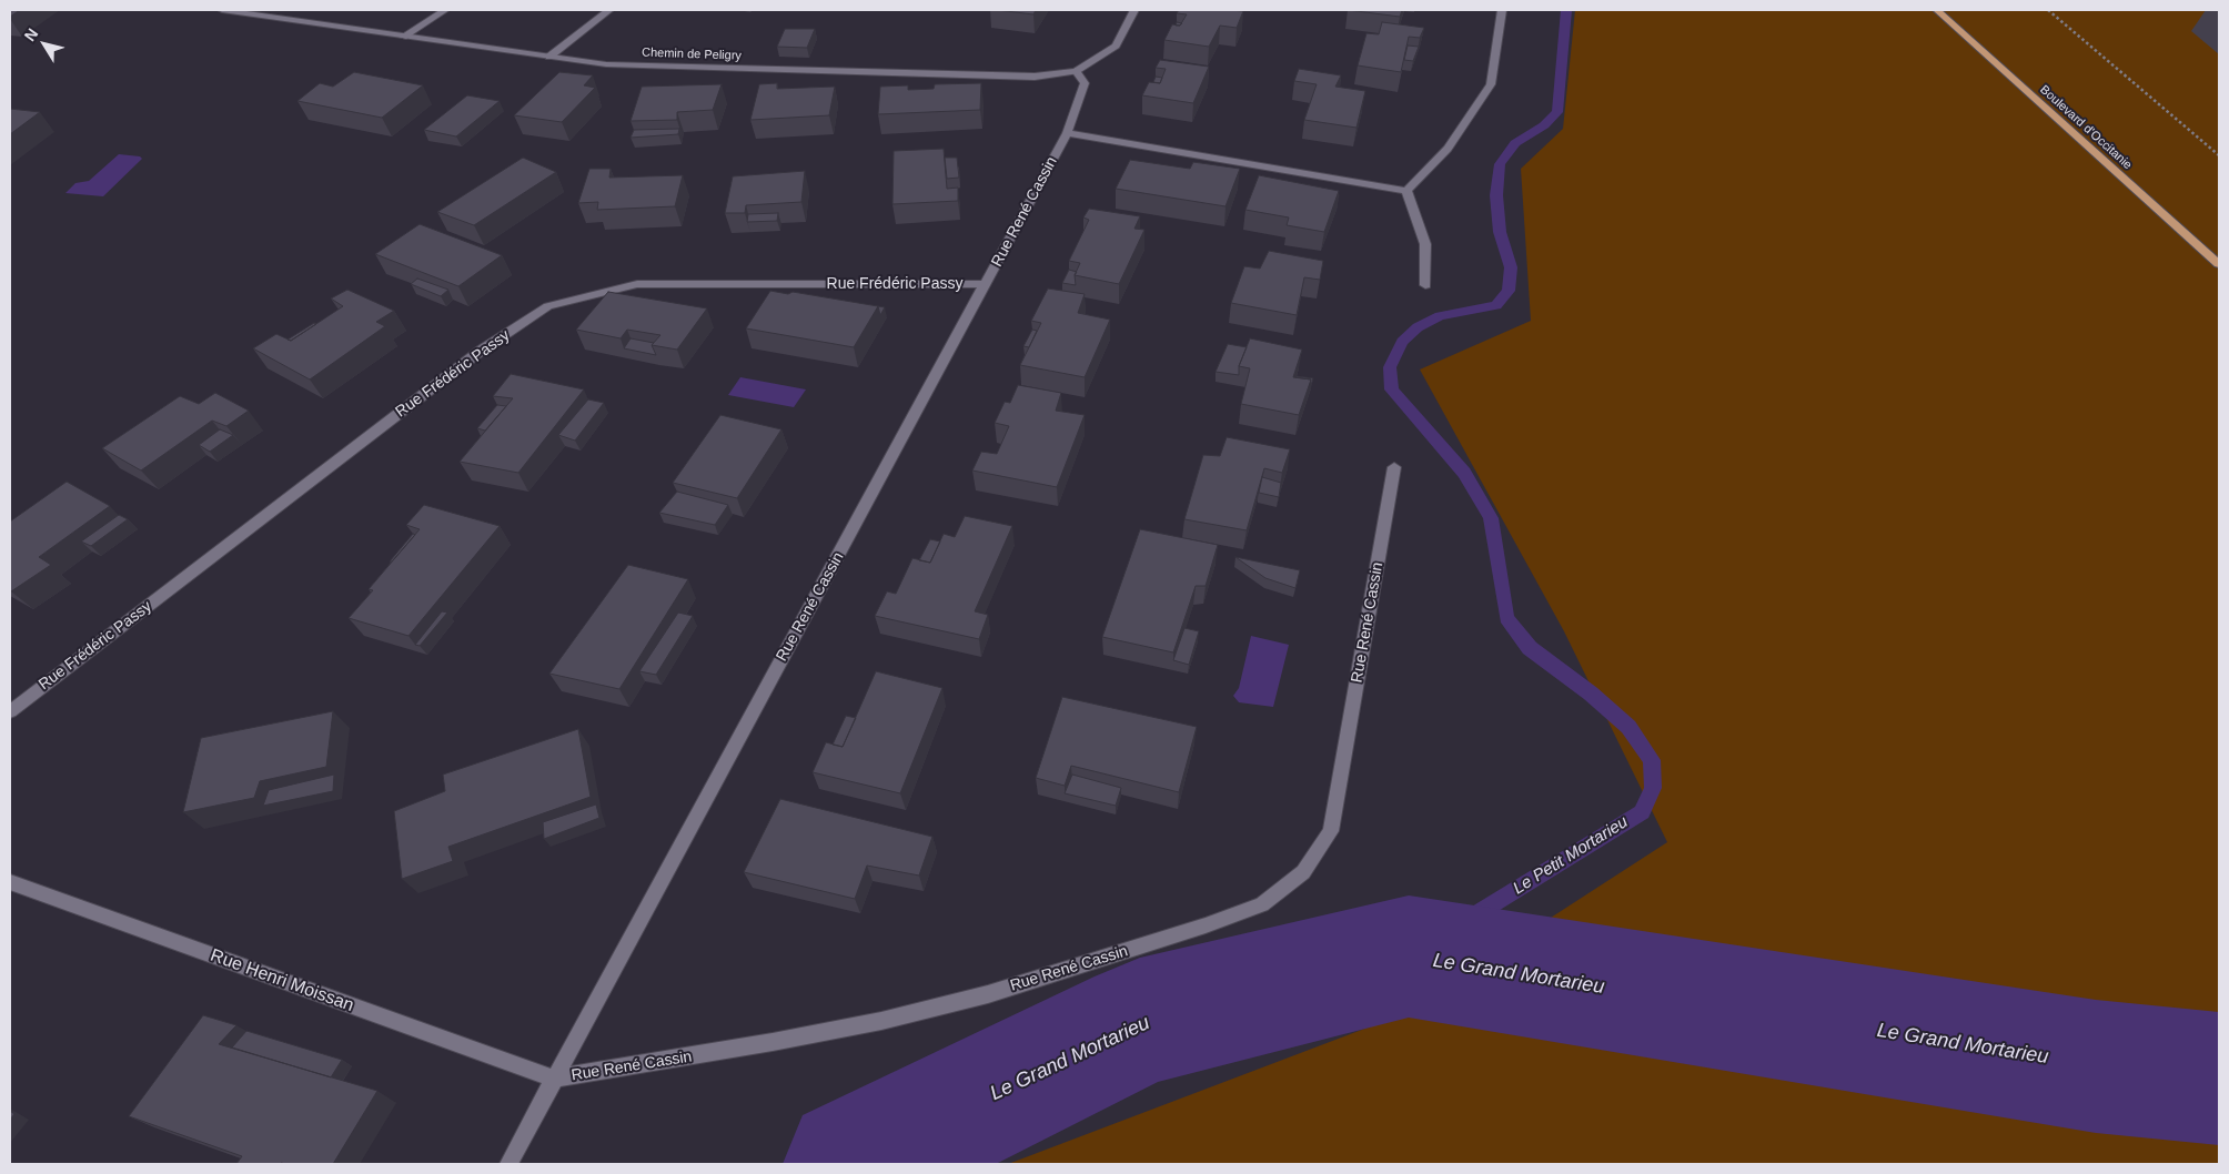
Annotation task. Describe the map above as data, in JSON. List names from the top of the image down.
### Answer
{
  "streets": {
    "main road": ["Boulevard d'Occitanie"],
    "street": [
      "Chemin de Peligry",
      "Rue René Cassin",
      "Rue Frédéric Passy",
      "Rue Henri Moissan"
    ]
  },
  "crossings": [
    ["Chemin de Peligry", "Rue René Cassin"],
    ["Rue René Cassin", "Rue Frédéric Passy"],
    ["Rue René Cassin", "Rue Henri Moissan"]
  ],
  "water": ["Le Petit Mortarieu", "Le Grand Mortarieu"],
  "north": "top left"
}
